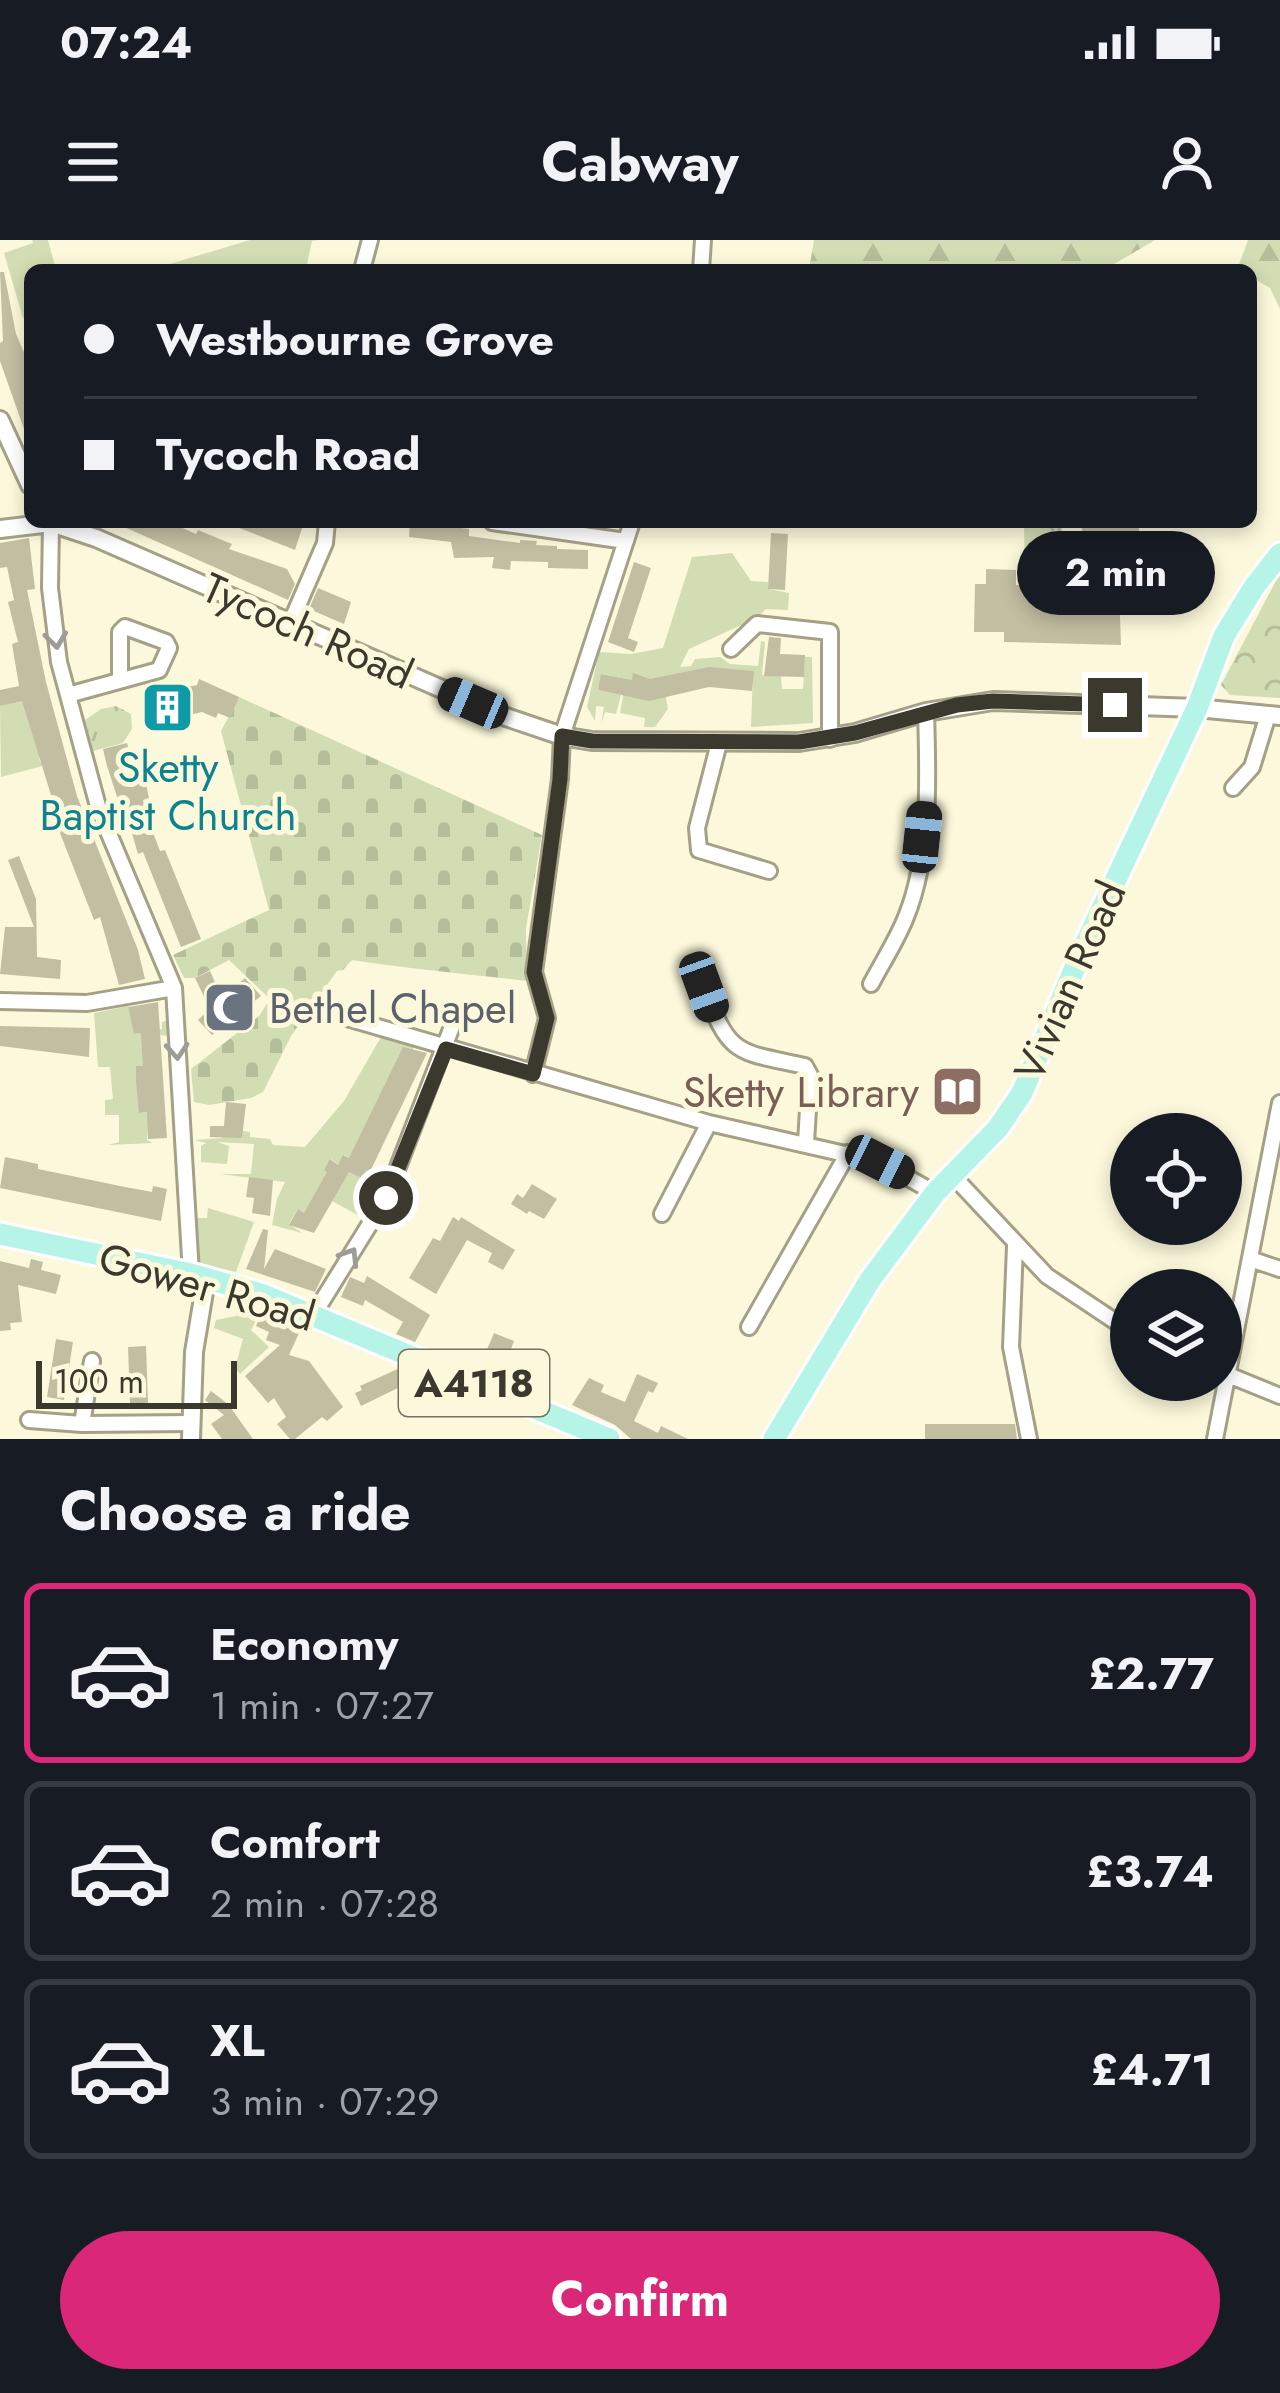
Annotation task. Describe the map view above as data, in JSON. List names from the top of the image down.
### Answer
{
  "streets": {
    "main road": ["Vivian Road", "Gower Road", "A4118"],
    "street": ["Tycoch Road"]
  },
  "crossings": [
    ["Tycoch Road", "Vivian Road"]
  ],
  "places": {
    "building": ["Sketty Baptist Church"],
    "mosque": ["Bethel Chapel"],
    "library": ["Sketty Library"]
  },
  "scale_bar": "100 m",
  "page": {
    "status": "07:24",
    "header": "Cabway",
    "banner": ["Westbourne Grove", "Tycoch Road"],
    "bubble": "2 min",
    "scale": "100 m",
    "heading": "Choose a ride",
    "list": [
      {
        "name": "Economy",
        "note": "1 min · 07:27",
        "value": "£2.77"
      },
      {
        "name": "Comfort",
        "note": "2 min · 07:28",
        "value": "£3.74"
      },
      {
        "name": "XL",
        "note": "3 min · 07:29",
        "value": "£4.71"
      }
    ],
    "buttons": "Confirm"
  }
}
